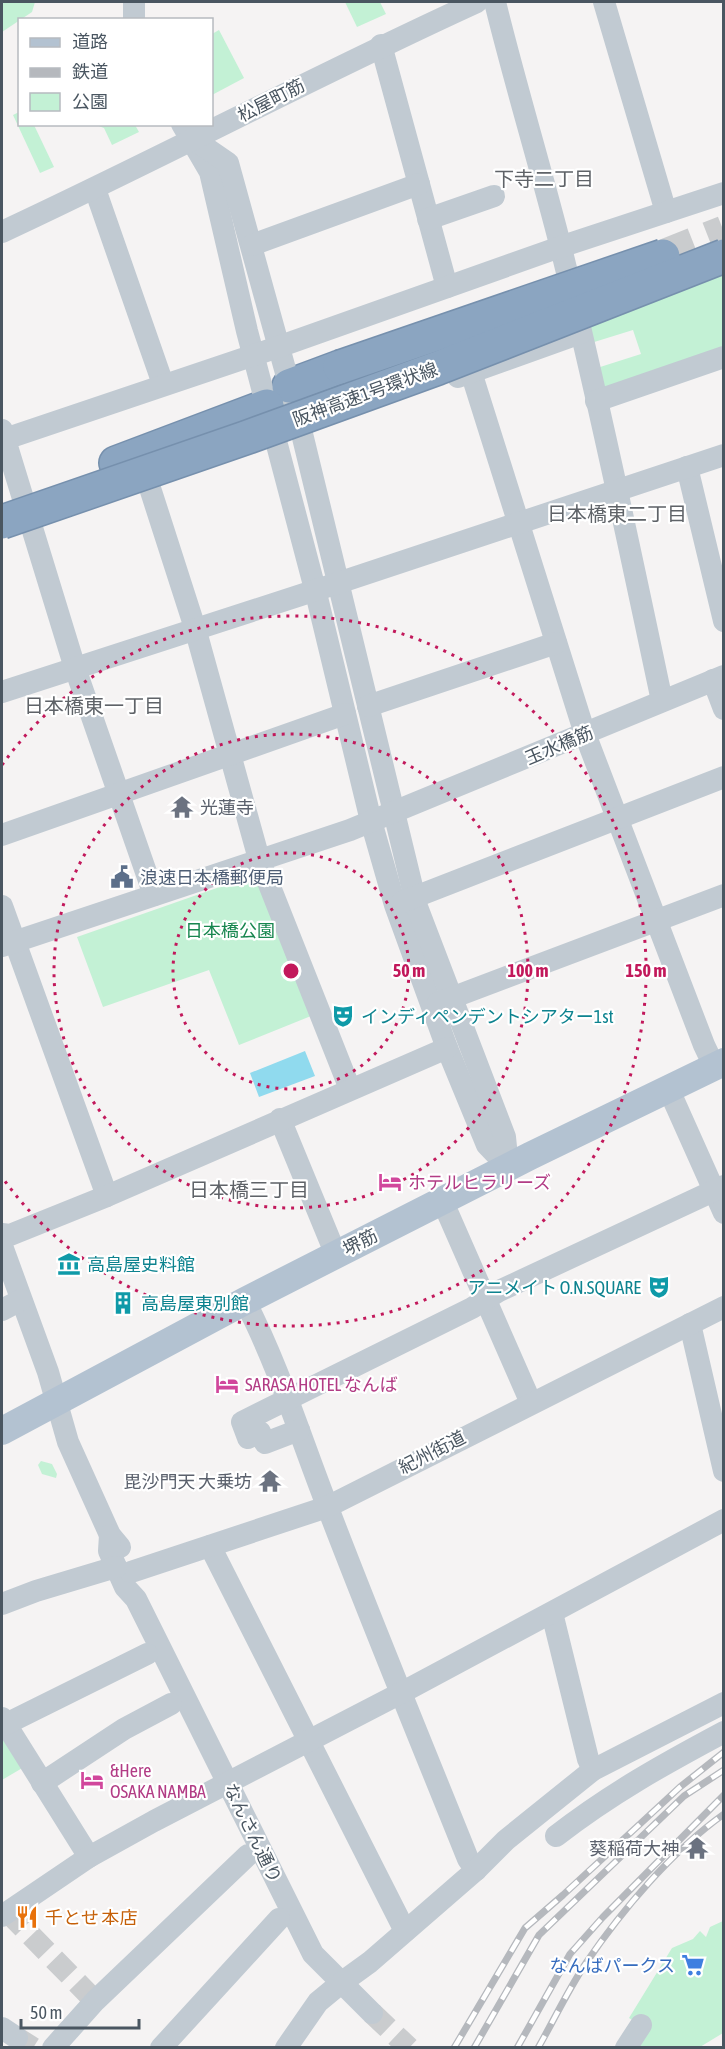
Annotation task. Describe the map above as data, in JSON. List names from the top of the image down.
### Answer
{
  "streets": {
    "highway": ["阪神高速1号環状線"],
    "main road": ["堺筋"],
    "street": [
      "松屋町筋",
      "玉水橋筋",
      "紀州街道",
      "なんさん通り"
    ]
  },
  "crossings": [
    ["堺筋", "なんさん通り"],
    ["紀州街道", "なんさん通り"]
  ],
  "districts": [
    "下寺二丁目",
    "日本橋東二丁目",
    "日本橋東一丁目",
    "日本橋三丁目"
  ],
  "parks": ["日本橋公園"],
  "places": {
    "temple": ["光蓮寺", "毘沙門天 大乗坊", "葵稲荷大神"],
    "public building": ["浪速日本橋郵便局"],
    "theatre": ["インディペンデントシアター1st", "アニメイト O.N.SQUARE"],
    "hotel": ["ホテルヒラリーズ", "SARASA HOTEL なんば", "&Here OSAKA NAMBA"],
    "museum": ["高島屋史料館"],
    "building": ["高島屋東別館"],
    "restaurant": ["千とせ 本店"],
    "supermarket": ["なんばパークス"]
  },
  "legend": ["道路", "鉄道", "公園"],
  "scale_bar": "50 m",
  "rings": ["50 m", "100 m", "150 m"]
}
